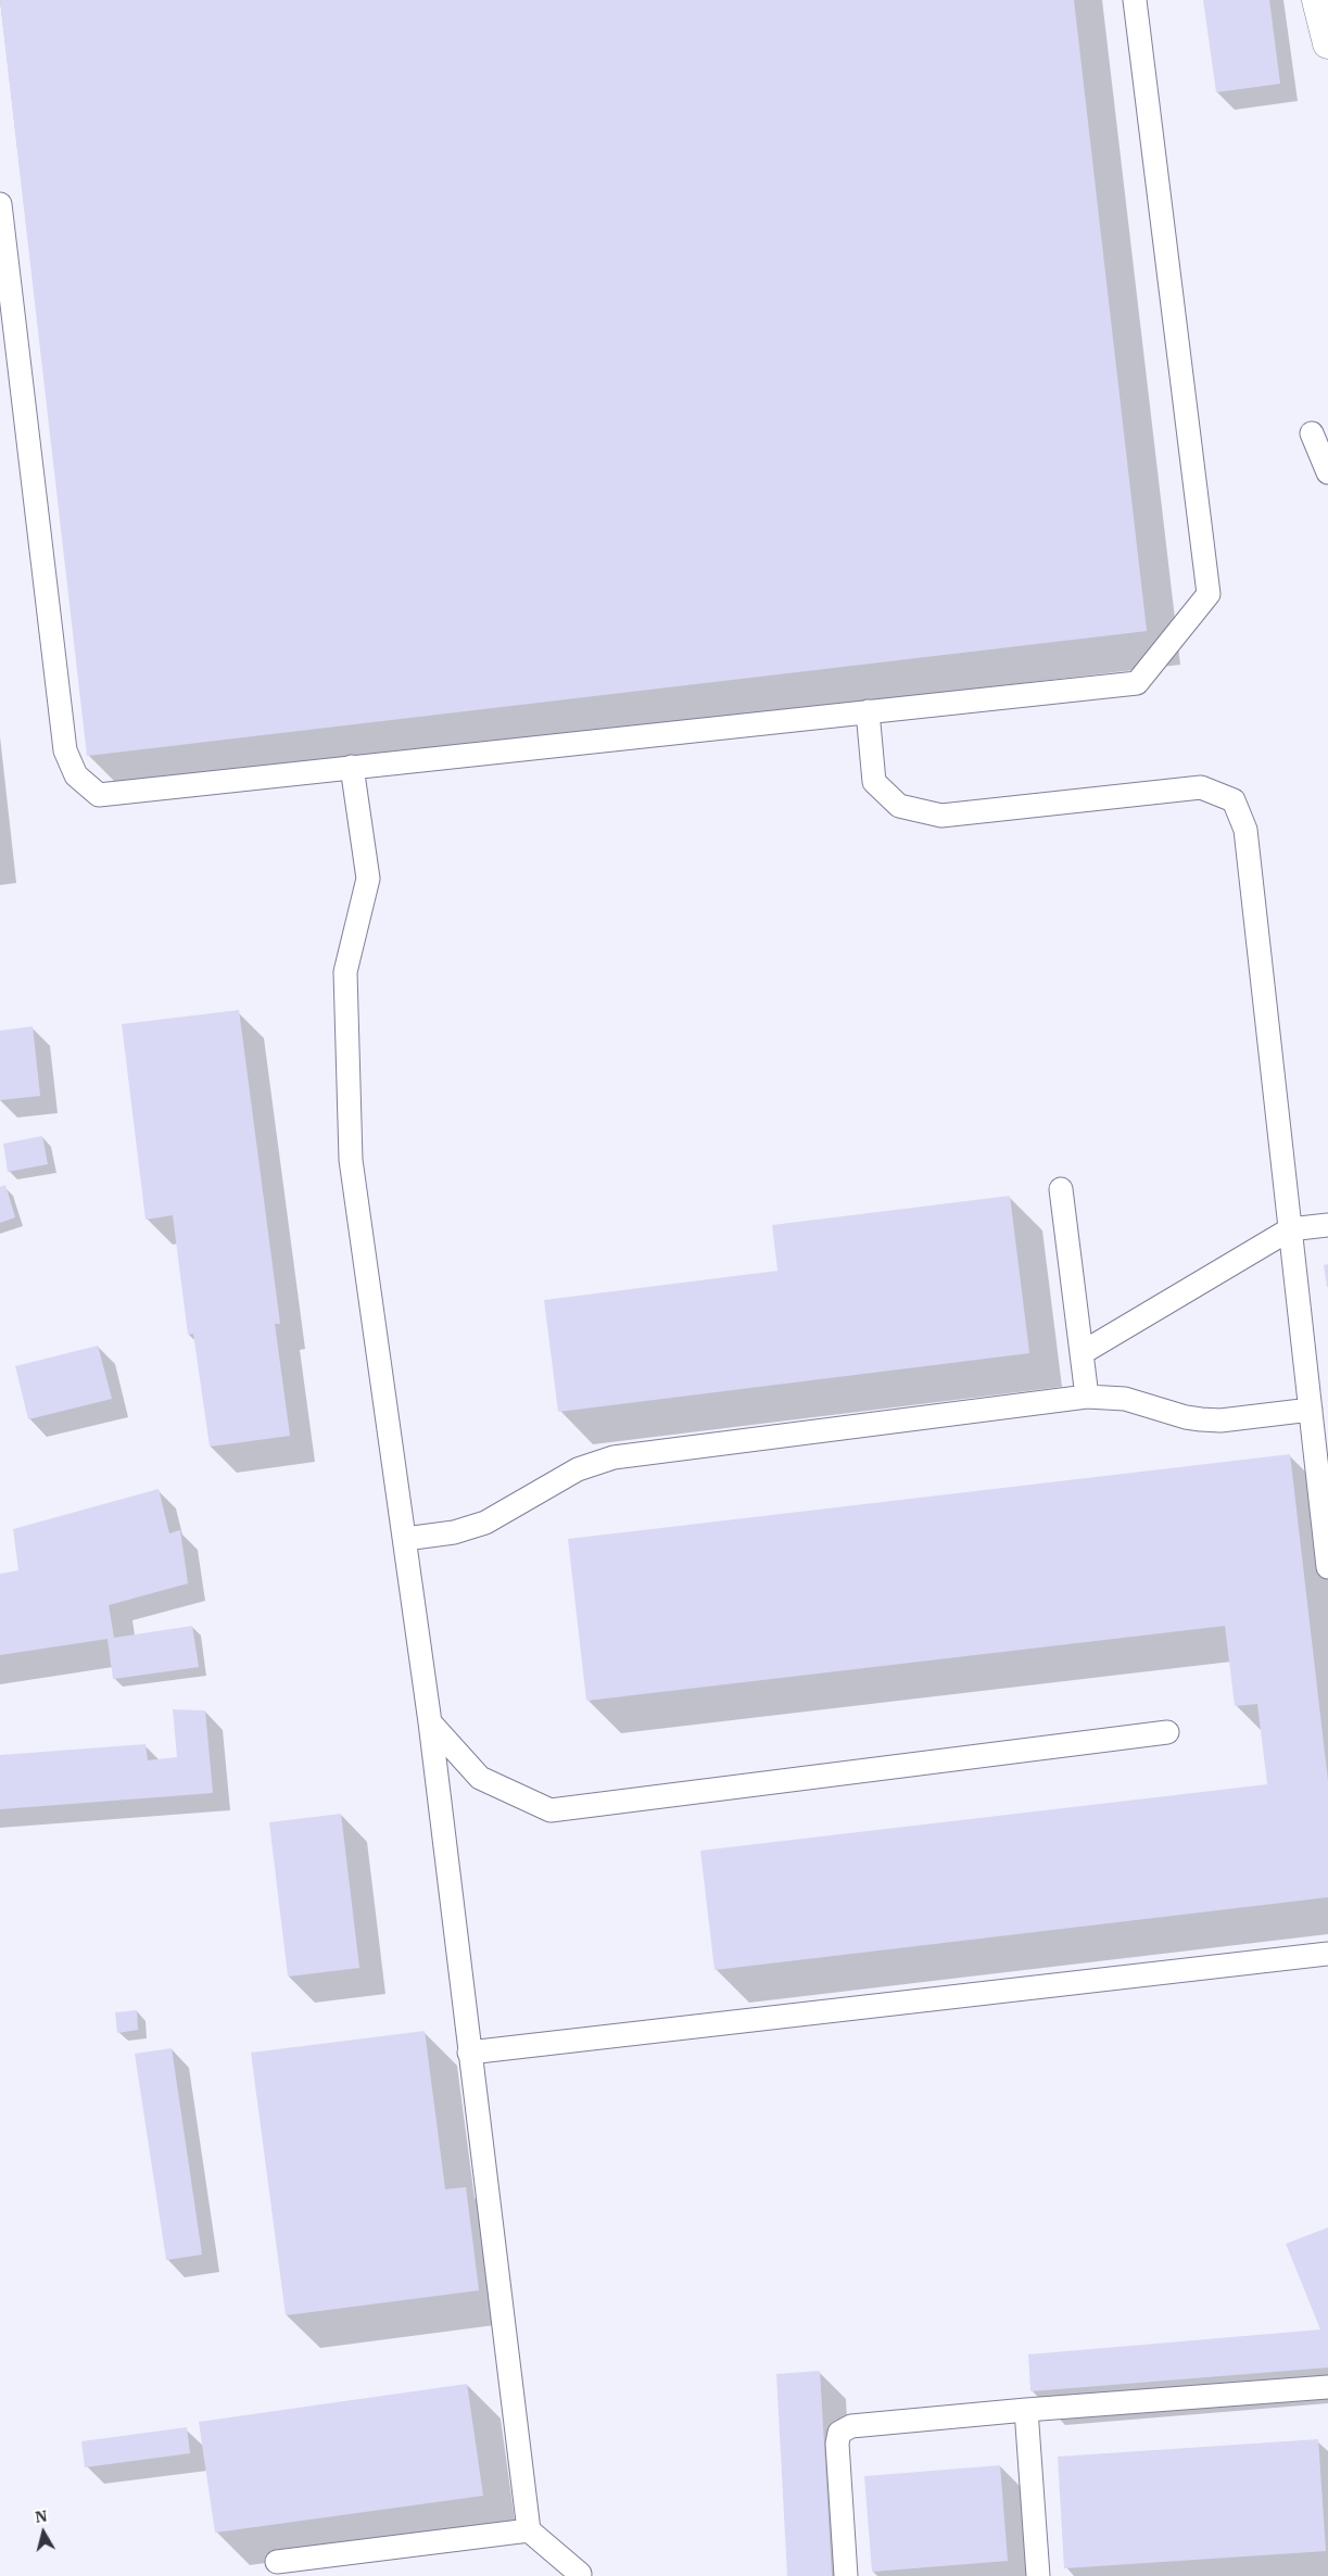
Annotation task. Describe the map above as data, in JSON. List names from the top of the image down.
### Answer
{
  "north": "top"
}
